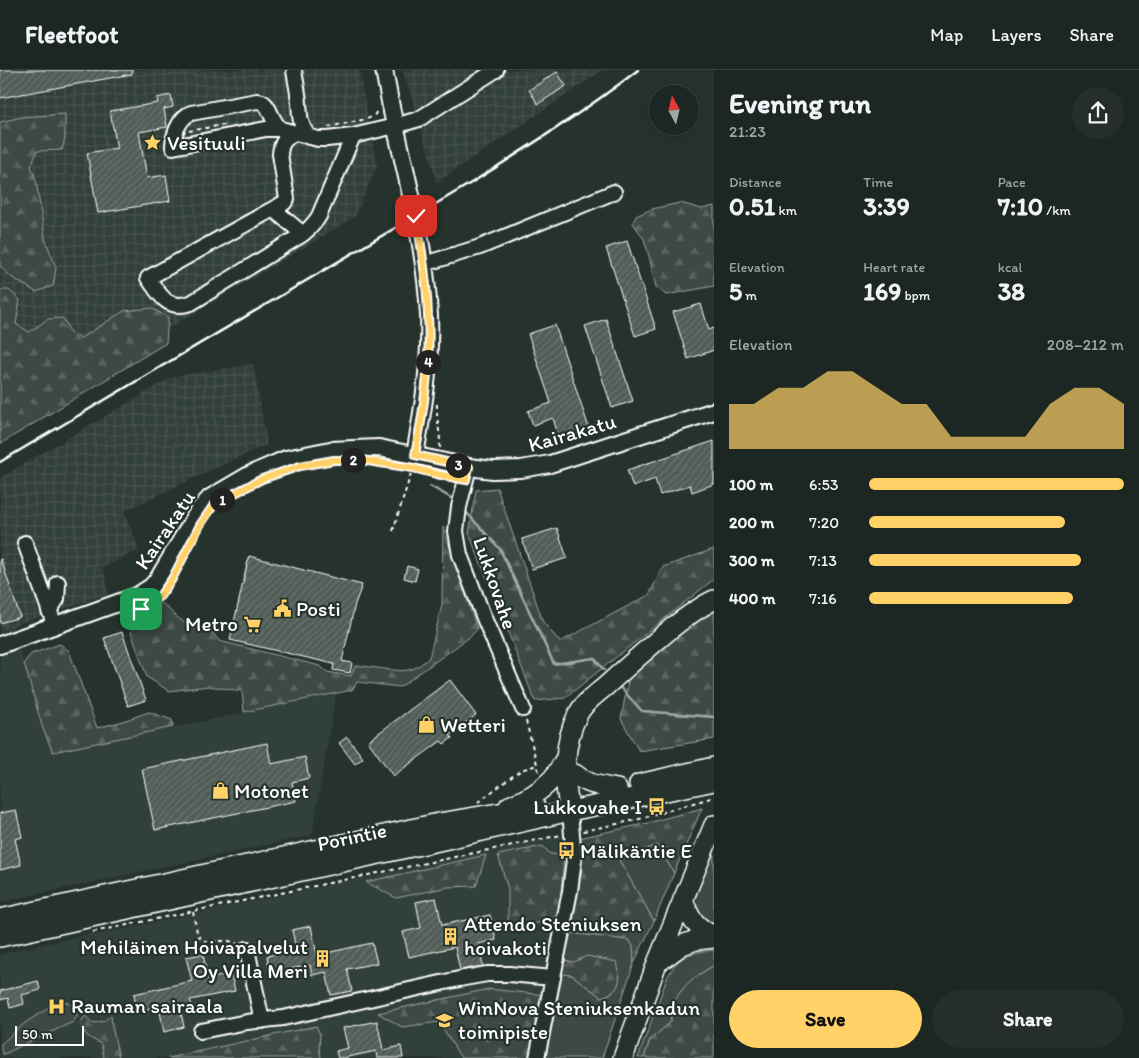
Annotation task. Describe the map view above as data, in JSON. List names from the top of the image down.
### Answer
{
  "streets": {
    "highway": ["Porintie"],
    "main road": ["Kairakatu"],
    "street": ["Lukkovahe"]
  },
  "crossings": [
    ["Kairakatu", "Lukkovahe"]
  ],
  "places": {
    "place": ["Vesituuli"],
    "public building": ["Posti"],
    "supermarket": ["Metro"],
    "shop": ["Wetteri", "Motonet"],
    "bus stop": ["Lukkovahe I", "Mälikäntie E"],
    "building": ["Attendo Steniuksen hoivakoti", "Mehiläinen Hoivapalvelut Oy Villa Meri"],
    "hospital": ["Rauman sairaala"],
    "school or university": ["WinNova Steniuksenkadun toimipiste"]
  },
  "scale_bar": "50 m",
  "north": "top",
  "page": {
    "header": "Fleetfoot",
    "nav": ["Map", "Layers", "Share"],
    "heading": ["Evening run", "21:23"],
    "stats": [
      ["Distance", "0.51 km"],
      ["Time", "3:39"],
      ["Pace", "7:10 /km"],
      ["Elevation", "5 m"],
      ["Heart rate", "169 bpm"],
      ["kcal", "38"]
    ],
    "chart": ["Elevation", "208–212 m"],
    "pins": [
      "4",
      "2",
      "3",
      "1"
    ],
    "list": [
      {
        "name": "100 m",
        "note": "6:53"
      },
      {
        "name": "200 m",
        "note": "7:20"
      },
      {
        "name": "300 m",
        "note": "7:13"
      },
      {
        "name": "400 m",
        "note": "7:16"
      }
    ],
    "buttons": ["Save", "Share"],
    "scale": "50 m"
  }
}
